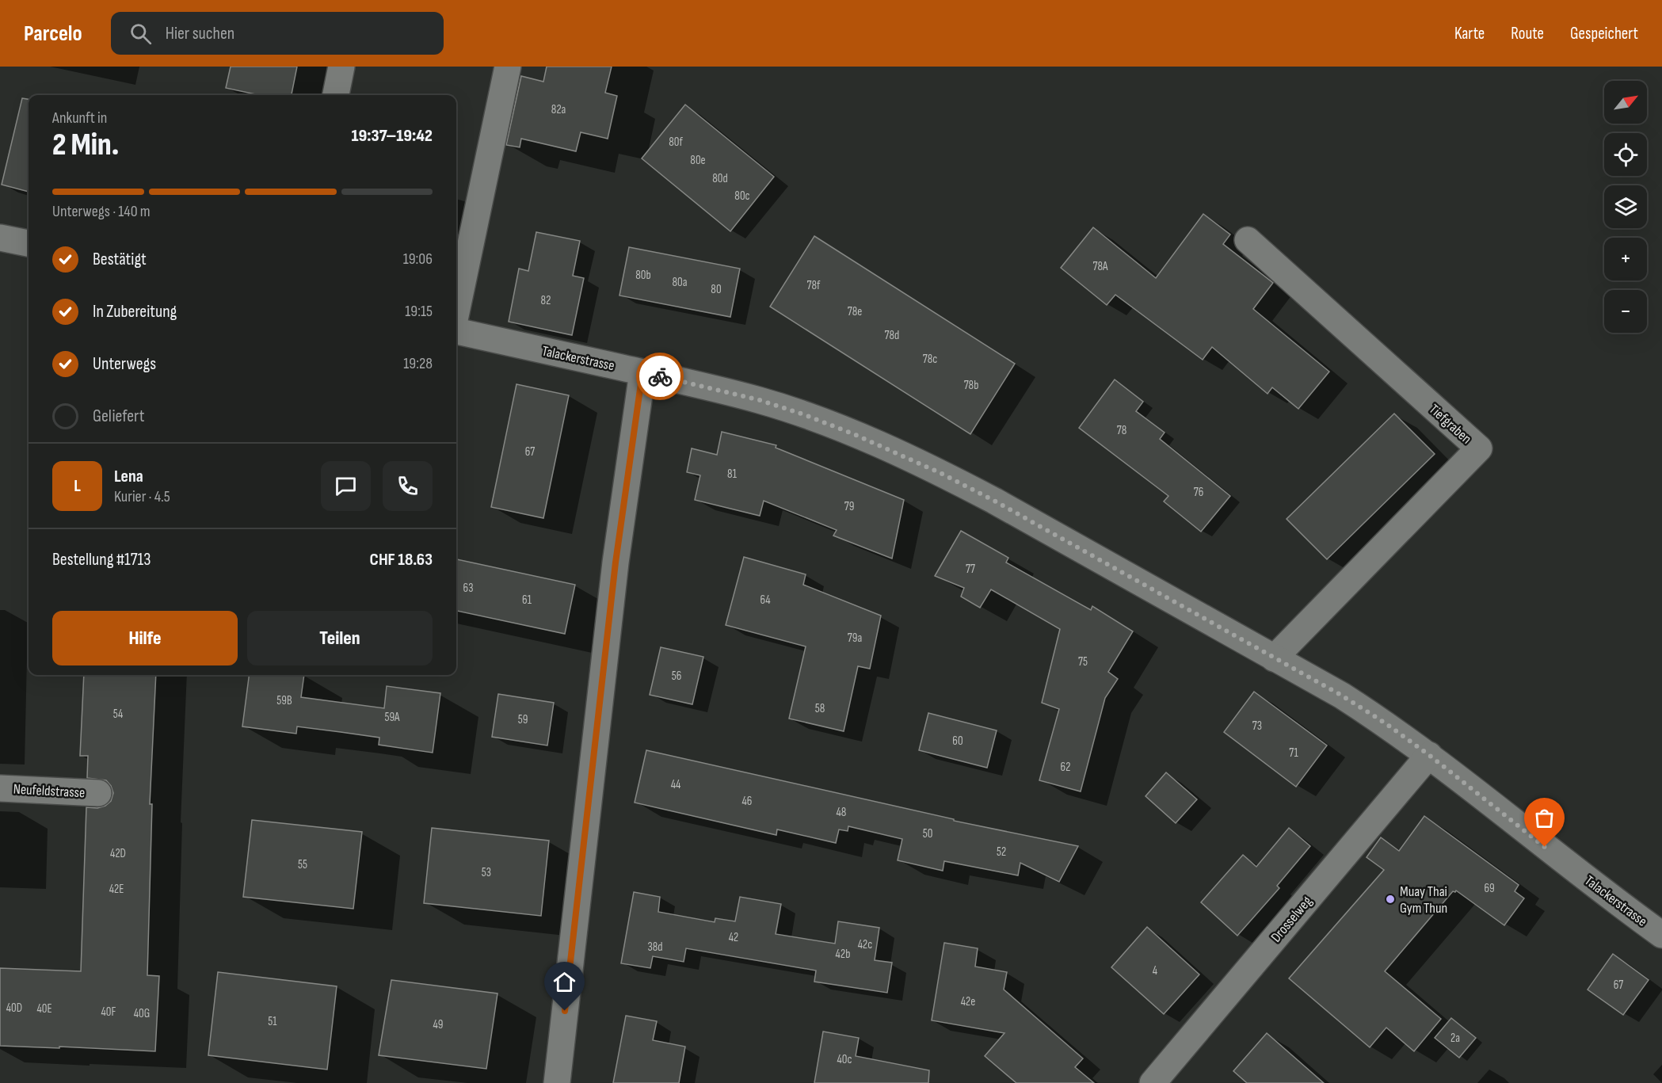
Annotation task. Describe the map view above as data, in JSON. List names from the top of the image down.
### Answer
{
  "streets": {
    "street": [
      "Talackerstrasse",
      "Tiefgraben",
      "Neufeldstrasse",
      "Drosselweg"
    ]
  },
  "crossings": [
    ["Talackerstrasse", "Tiefgraben"],
    ["Talackerstrasse", "Drosselweg"]
  ],
  "places": ["Muay Thai Gym Thun"],
  "house_numbers": [
    "82a",
    "80f",
    "80e",
    "80d",
    "80c",
    "78A",
    "80b",
    "80a",
    "78f",
    "80",
    "82",
    "78e",
    "78d",
    "78c",
    "78b",
    "78",
    "67",
    "81",
    "76",
    "79",
    "77",
    "63",
    "61",
    "64",
    "79a",
    "75",
    "56",
    "59B",
    "58",
    "54",
    "59A",
    "59",
    "73",
    "60",
    "71",
    "62",
    "44",
    "46",
    "48",
    "50",
    "52",
    "42D",
    "55",
    "53",
    "69",
    "42E",
    "42",
    "42c",
    "38d",
    "42b",
    "4",
    "67",
    "42e",
    "40D",
    "40E",
    "40F",
    "40G",
    "51",
    "49",
    "2a",
    "40c"
  ],
  "north": "top right",
  "page": {
    "header": "Parcelo",
    "search": "Hier suchen",
    "nav": ["Karte", "Route", "Gespeichert"],
    "map_buttons": ["+", "−"],
    "heading": ["2 Min.", "Ankunft in", "19:37–19:42"],
    "panel": [
      "Lena",
      "Kurier · 4.5",
      "Bestellung #1713",
      "CHF 18.63"
    ],
    "bar": "Unterwegs · 140 m",
    "list": [
      ["Bestätigt", "19:06"],
      ["In Zubereitung", "19:15"],
      ["Unterwegs", "19:28"],
      "Geliefert"
    ],
    "round": "L",
    "buttons": ["Hilfe", "Teilen"]
  }
}
